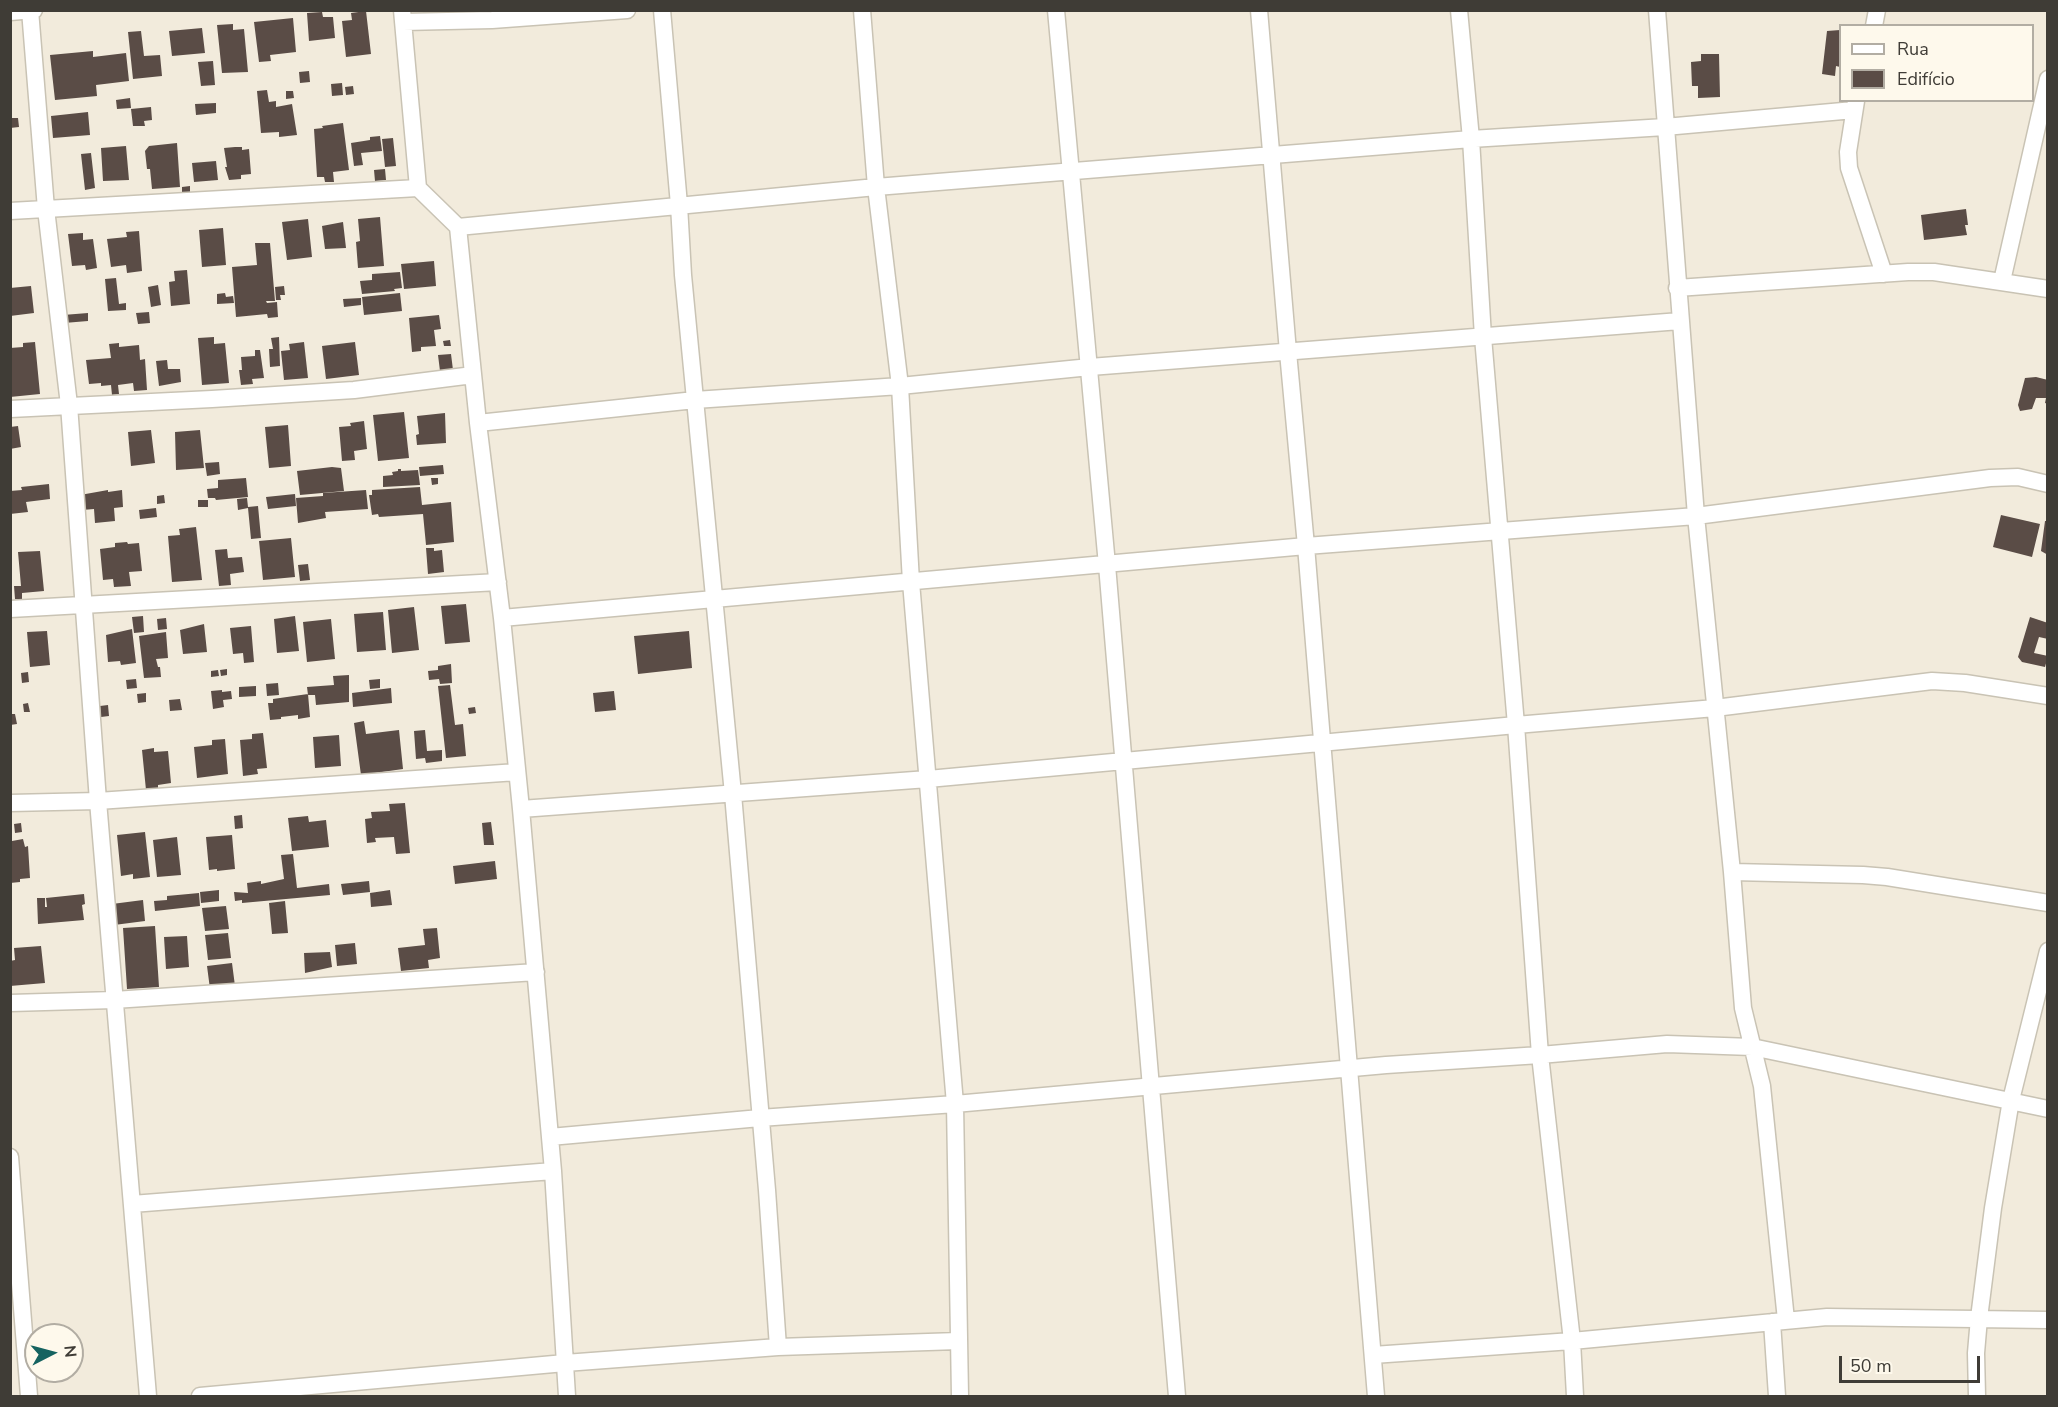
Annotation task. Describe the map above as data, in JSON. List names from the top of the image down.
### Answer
{
  "legend": ["Rua", "Edifício"],
  "scale_bar": "50 m",
  "north": "right"
}
